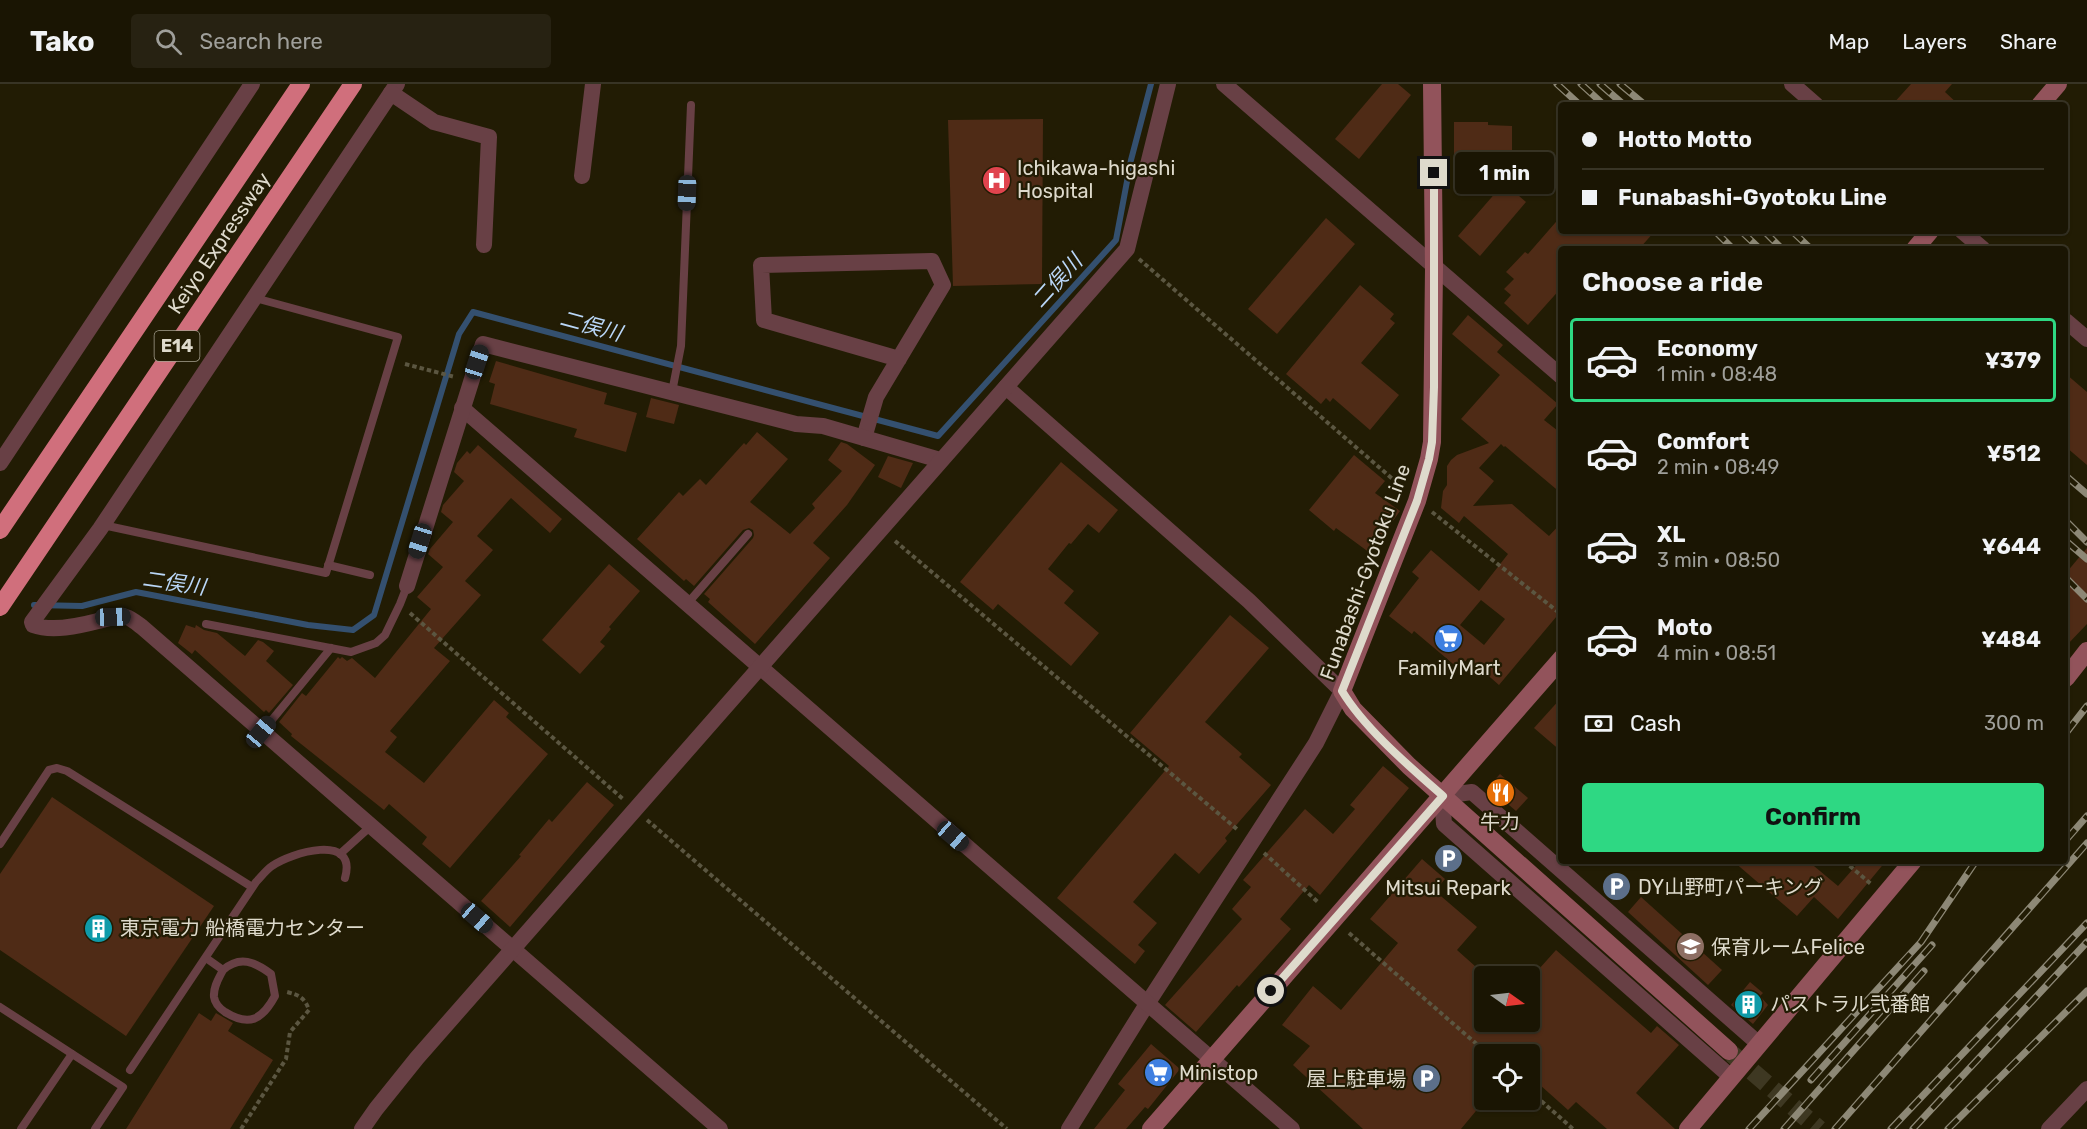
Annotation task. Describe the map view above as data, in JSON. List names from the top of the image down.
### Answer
{
  "streets": {
    "highway": ["Keiyo Expressway", "E14"],
    "main road": ["Funabashi-Gyotoku Line"]
  },
  "water": ["二俣川"],
  "places": {
    "hospital": ["Ichikawa-higashi Hospital"],
    "supermarket": ["FamilyMart", "Ministop"],
    "restaurant": ["牛力"],
    "parking": ["Mitsui Repark", "DY山野町パーキング", "屋上駐車場"],
    "building": ["東京電力 船橋電力センター", "パストラル弐番館"],
    "school or university": ["保育ルームFelice"]
  },
  "north": "right",
  "page": {
    "header": "Tako",
    "search": "Search here",
    "nav": ["Map", "Layers", "Share"],
    "banner": ["Hotto Motto", "Funabashi-Gyotoku Line"],
    "bubble": "1 min",
    "heading": "Choose a ride",
    "list": [
      {
        "name": "Economy",
        "note": "1 min · 08:48",
        "value": "¥379"
      },
      {
        "name": "Comfort",
        "note": "2 min · 08:49",
        "value": "¥512"
      },
      {
        "name": "XL",
        "note": "3 min · 08:50",
        "value": "¥644"
      },
      {
        "name": "Moto",
        "note": "4 min · 08:51",
        "value": "¥484"
      }
    ],
    "pay": ["Cash", "300 m"],
    "buttons": "Confirm"
  }
}
